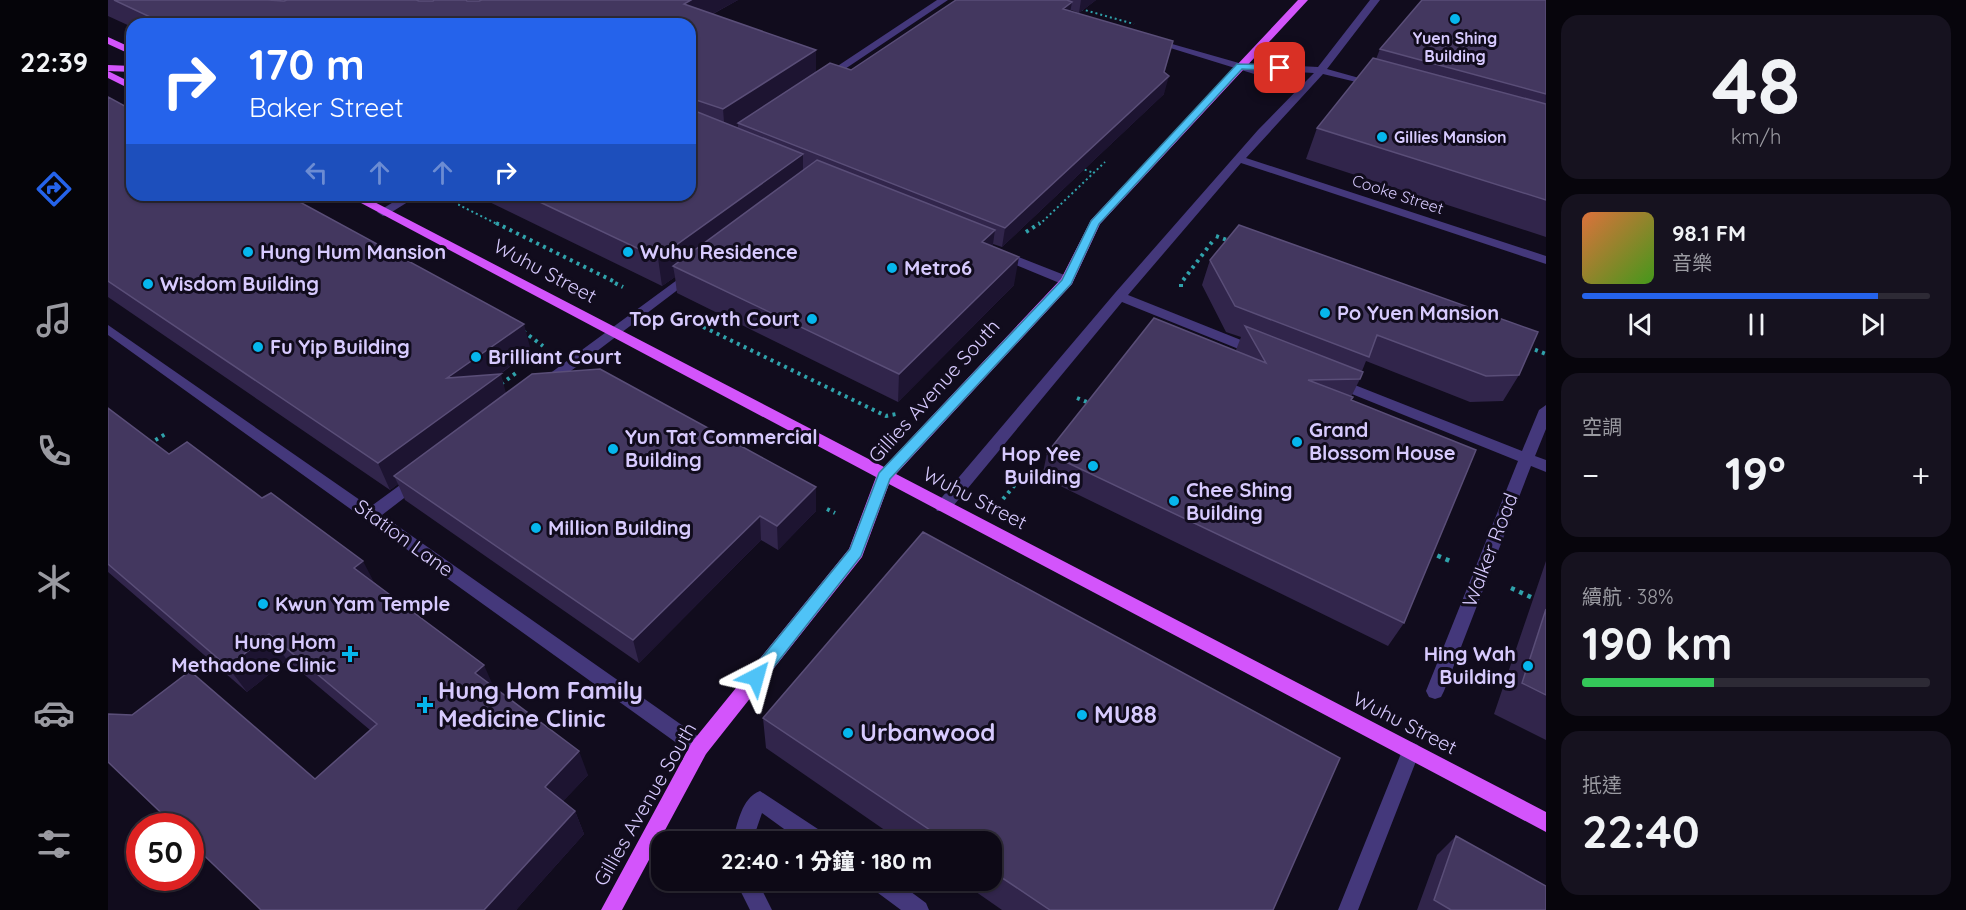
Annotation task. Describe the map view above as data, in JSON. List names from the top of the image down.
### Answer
{
  "streets": {
    "main road": ["Wuhu Street", "Gillies Avenue South"],
    "street": ["Cooke Street", "Station Lane", "Walker Road"]
  },
  "crossings": [
    ["Wuhu Street", "Gillies Avenue South"],
    ["Gillies Avenue South", "Station Lane"]
  ],
  "places": {
    "other": [
      "Yuen Shing Building",
      "Gillies Mansion",
      "Hung Hum Mansion",
      "Wuhu Residence",
      "Metro6",
      "Wisdom Building",
      "Po Yuen Mansion",
      "Top Growth Court",
      "Fu Yip Building",
      "Brilliant Court",
      "Grand Blossom House",
      "Yun Tat Commercial Building",
      "Hop Yee Building",
      "Chee Shing Building",
      "Million Building",
      "Kwun Yam Temple",
      "Hing Wah Building",
      "MU88",
      "Urbanwood"
    ],
    "health": ["Hung Hom Methadone Clinic", "Hung Hom Family Medicine Clinic"]
  },
  "page": {
    "tabs": "22:39",
    "tile": [
      ["48", "km/h"],
      "空調",
      ["續航 · 38%", "190 km"],
      ["抵達", "22:40"]
    ],
    "turn": ["170 m", "Baker Street"],
    "song": ["98.1 FM", "音樂"],
    "heat": ["−", "19°", "+"],
    "limit": "50",
    "trip": "22:40 · 1 分鐘 · 180 m"
  }
}
